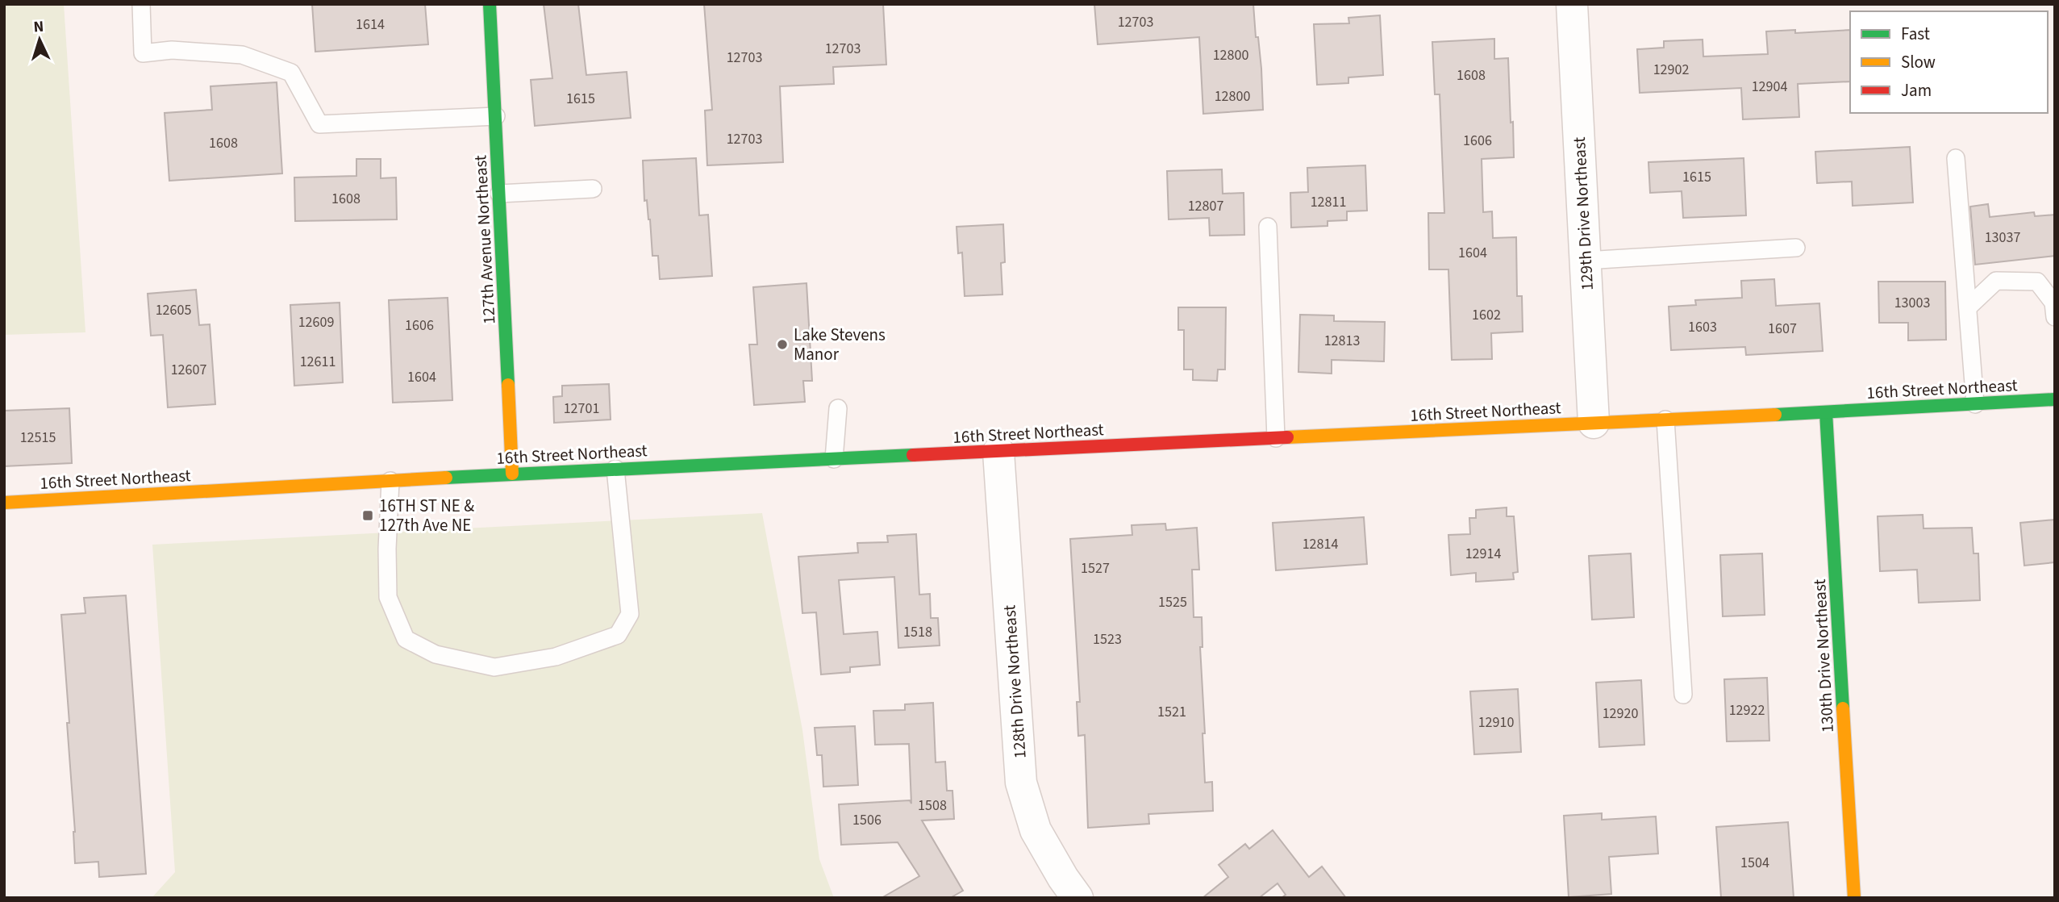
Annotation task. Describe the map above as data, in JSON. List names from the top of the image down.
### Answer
{
  "streets": {
    "street": [
      "129th Drive Northeast",
      "127th Avenue Northeast",
      "16th Street Northeast",
      "130th Drive Northeast",
      "128th Drive Northeast"
    ]
  },
  "crossings": [
    ["129th Drive Northeast", "16th Street Northeast"],
    ["127th Avenue Northeast", "16th Street Northeast"],
    ["16th Street Northeast", "130th Drive Northeast"],
    ["16th Street Northeast", "128th Drive Northeast"]
  ],
  "places": {
    "other": ["Lake Stevens Manor"],
    "transit": ["16TH ST NE & 127th Ave NE"]
  },
  "house_numbers": [
    "12703",
    "1614",
    "12703",
    "12800",
    "12703",
    "12902",
    "1608",
    "12904",
    "12800",
    "1615",
    "12703",
    "1606",
    "1608",
    "1615",
    "1608",
    "12811",
    "12807",
    "13037",
    "1604",
    "13003",
    "12605",
    "1602",
    "12609",
    "1606",
    "1603",
    "1607",
    "12813",
    "12611",
    "12607",
    "1604",
    "12701",
    "12515",
    "12814",
    "12914",
    "1527",
    "1525",
    "1518",
    "1523",
    "12922",
    "1521",
    "12920",
    "12910",
    "1508",
    "1506",
    "1504"
  ],
  "legend": ["Fast", "Slow", "Jam"],
  "north": "top"
}
